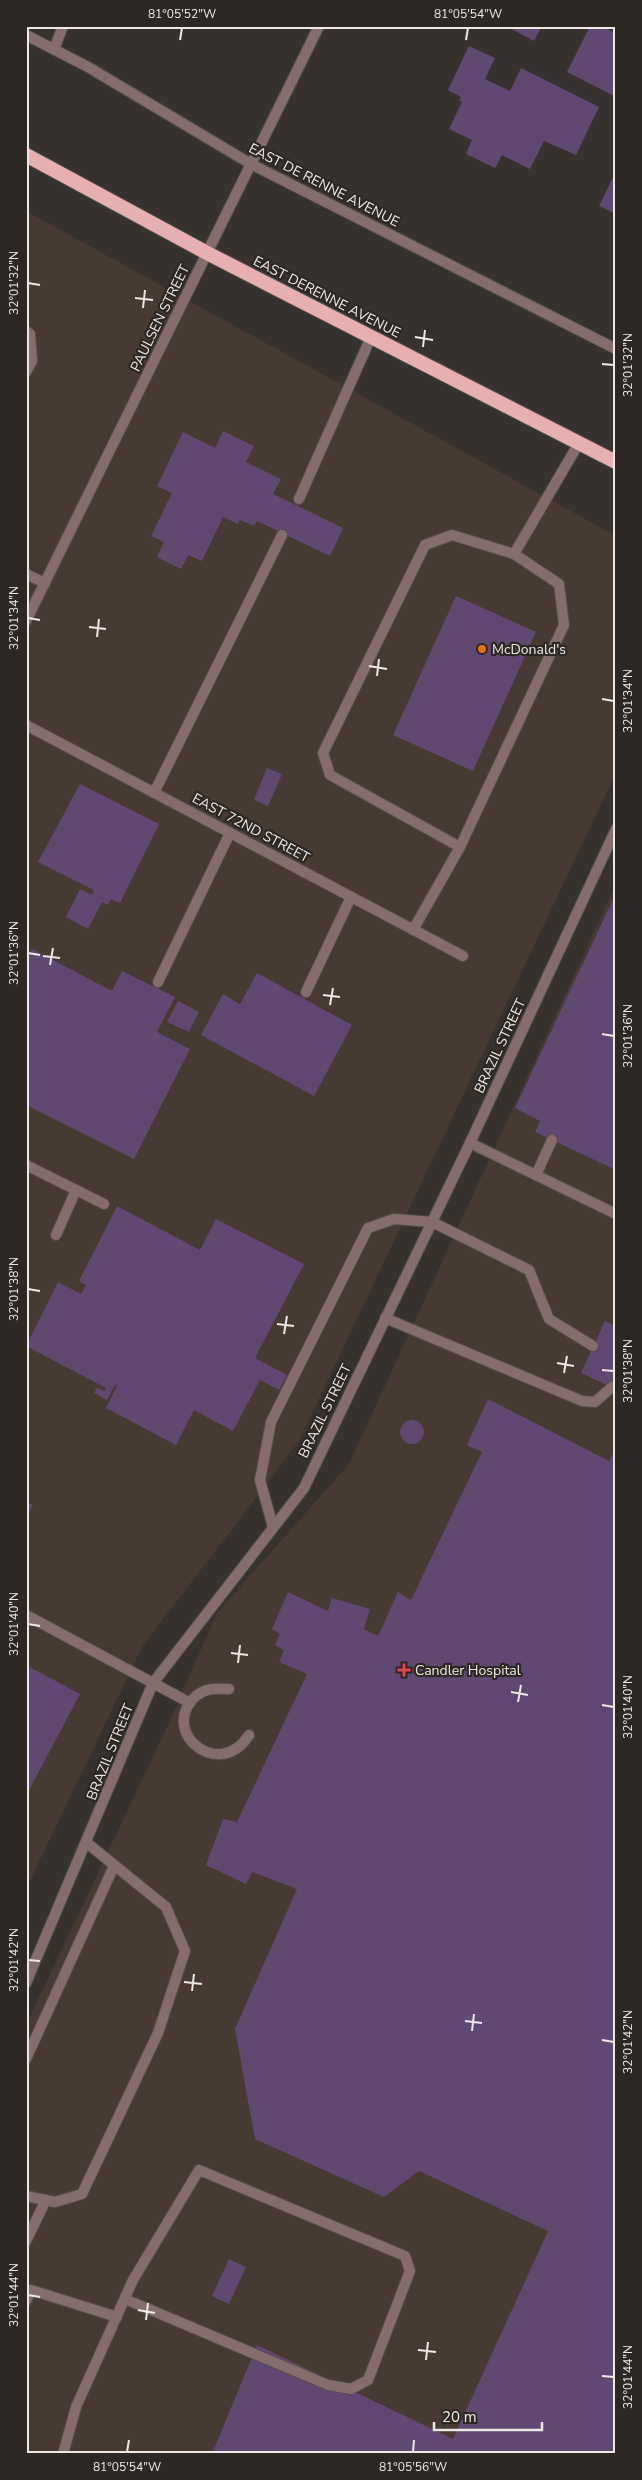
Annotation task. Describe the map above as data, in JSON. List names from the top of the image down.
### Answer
{
  "streets": {
    "highway": ["EAST DERENNE AVENUE"],
    "street": [
      "EAST DE RENNE AVENUE",
      "PAULSEN STREET",
      "EAST 72ND STREET",
      "BRAZIL STREET"
    ]
  },
  "crossings": [
    ["EAST DE RENNE AVENUE", "PAULSEN STREET"],
    ["EAST DERENNE AVENUE", "PAULSEN STREET"]
  ],
  "places": {
    "other": ["McDonald's"],
    "health": ["Candler Hospital"]
  },
  "scale_bar": "20 m",
  "coordinates": [
    "81°05'52\"W",
    "81°05'54\"W",
    "32°01'32\"N",
    "32°01'34\"N",
    "32°01'36\"N",
    "32°01'38\"N",
    "32°01'40\"N",
    "32°01'42\"N",
    "32°01'44\"N",
    "81°05'56\"W"
  ]
}
